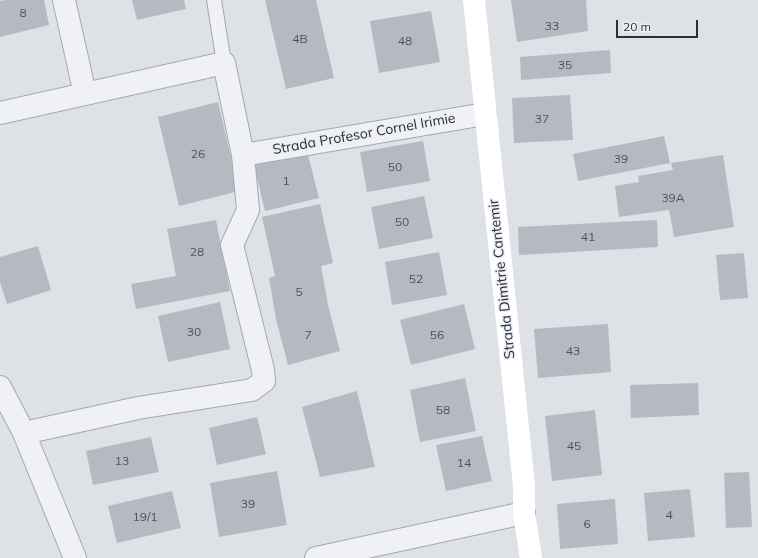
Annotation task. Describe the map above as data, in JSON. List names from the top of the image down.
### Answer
{
  "streets": {
    "street": ["Strada Profesor Cornel Irimie", "Strada Dimitrie Cantemir"]
  },
  "crossings": [
    ["Strada Profesor Cornel Irimie", "Strada Dimitrie Cantemir"]
  ],
  "house_numbers": [
    "8",
    "33",
    "4B",
    "48",
    "35",
    "37",
    "26",
    "39",
    "50",
    "1",
    "39A",
    "50",
    "41",
    "28",
    "52",
    "5",
    "30",
    "7",
    "56",
    "43",
    "58",
    "45",
    "13",
    "14",
    "39",
    "4",
    "19/1",
    "6"
  ],
  "scale_bar": "20 m"
}
